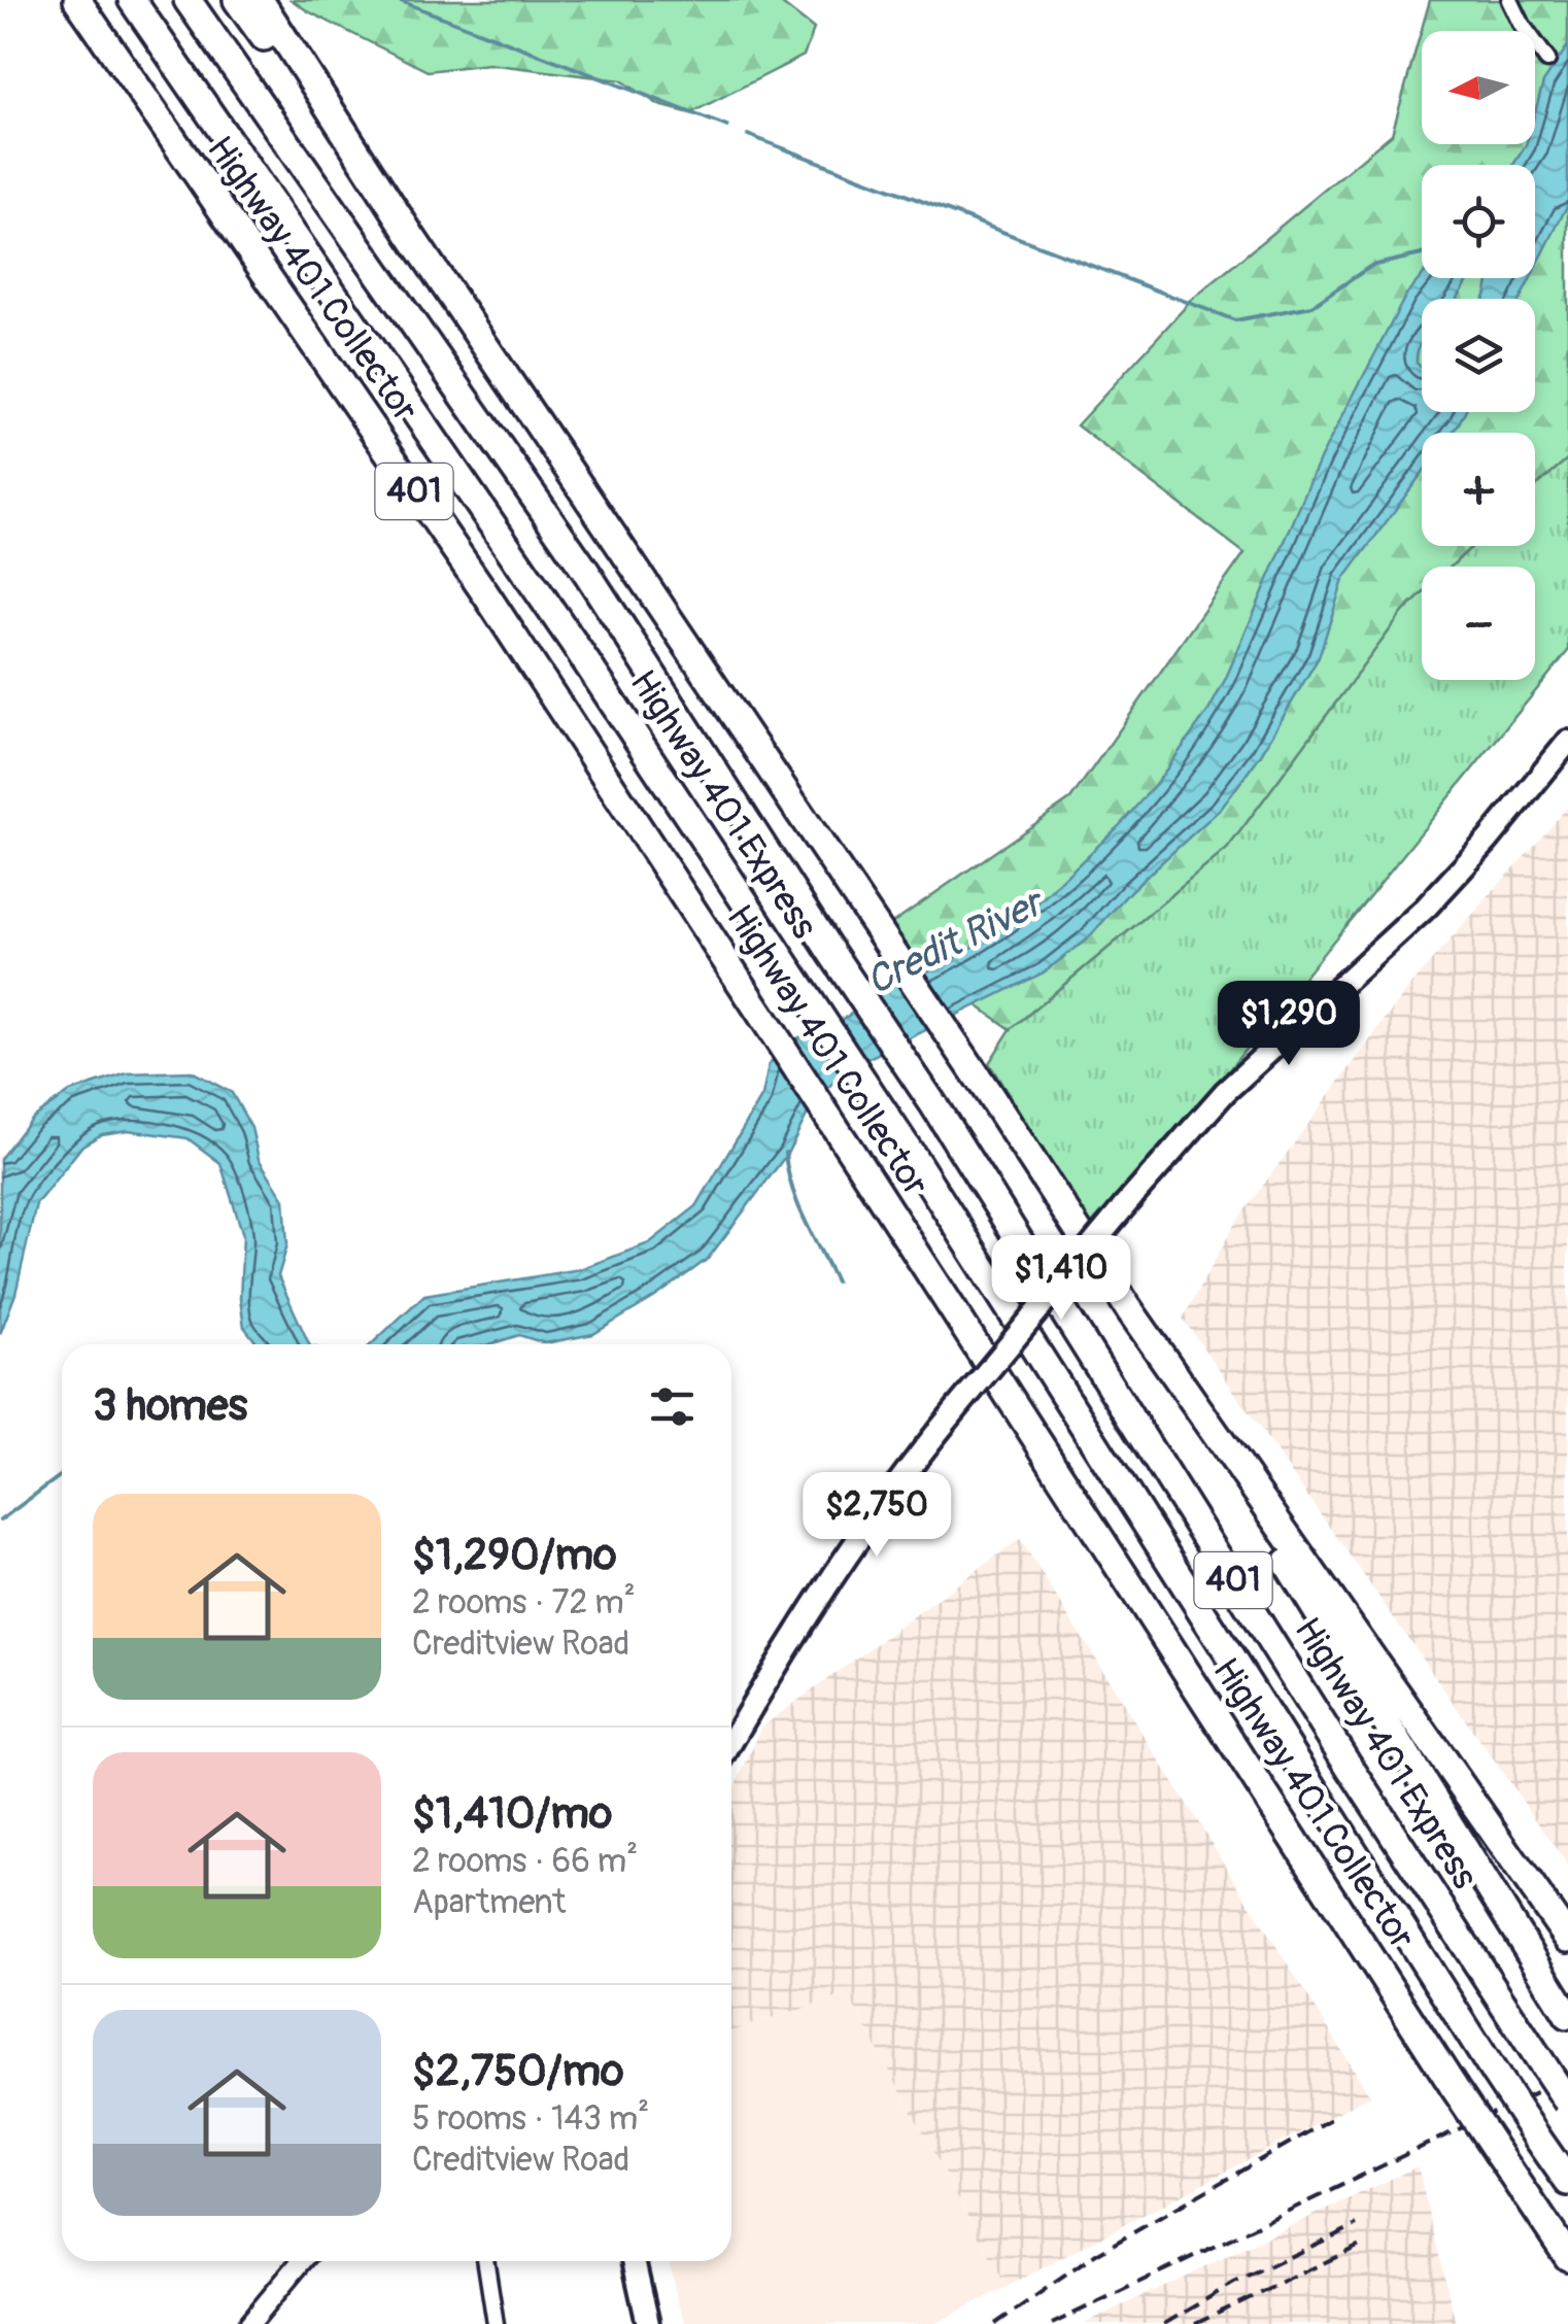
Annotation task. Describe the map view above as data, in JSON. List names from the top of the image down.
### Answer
{
  "streets": {
    "highway": ["Highway 401 Collector", "401", "Highway 401 Express"]
  },
  "water": ["Credit River"],
  "north": "left",
  "page": {
    "map_buttons": ["+", "−"],
    "price": ["$1,290", "$1,410", "$2,750"],
    "heading": "3 homes",
    "list": [
      {
        "name": "$1,290/mo",
        "note": "2 rooms · 72 m² · Creditview Road"
      },
      {
        "name": "$1,410/mo",
        "note": "2 rooms · 66 m² · Apartment"
      },
      {
        "name": "$2,750/mo",
        "note": "5 rooms · 143 m² · Creditview Road"
      }
    ]
  }
}
